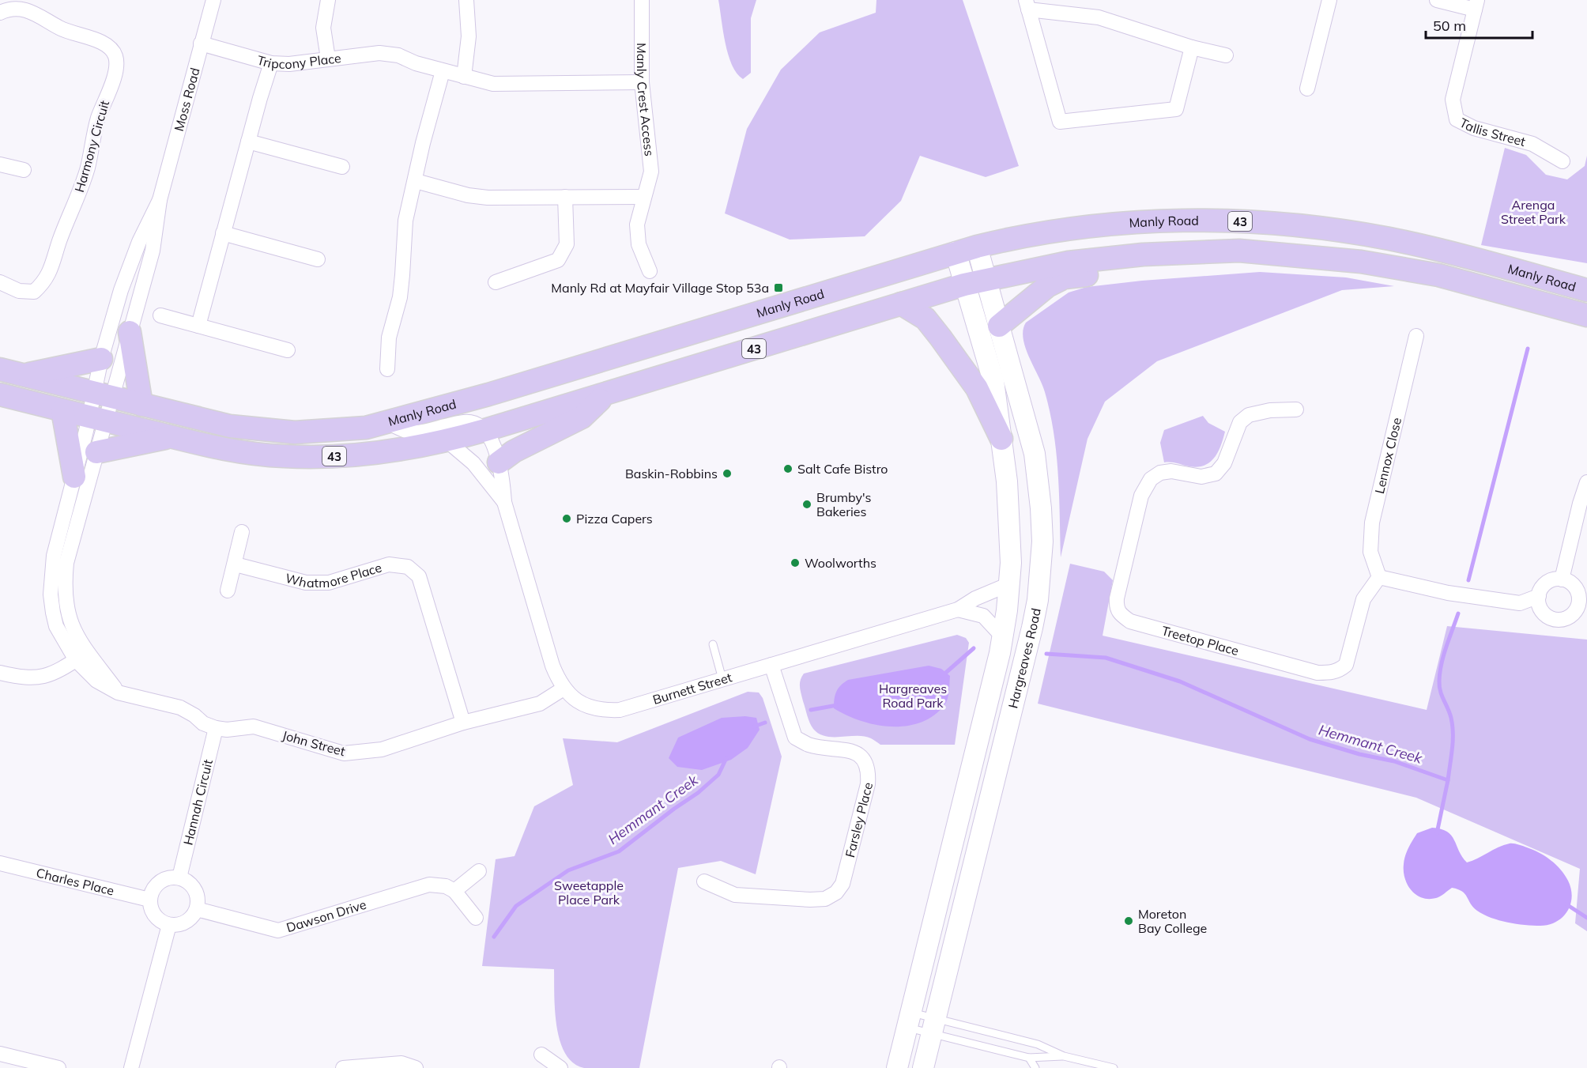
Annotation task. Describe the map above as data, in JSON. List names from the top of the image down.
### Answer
{
  "streets": {
    "main road": ["43", "Manly Road", "Hargreaves Road"],
    "street": [
      "Tripcony Place",
      "Manly Crest Access",
      "Moss Road",
      "Tallis Street",
      "Harmony Circuit",
      "Lennox Close",
      "Whatmore Place",
      "Treetop Place",
      "Burnett Street",
      "John Street",
      "Hannah Circuit",
      "Farsley Place",
      "Charles Place",
      "Dawson Drive"
    ]
  },
  "crossings": [
    ["Tripcony Place", "Manly Crest Access"],
    ["Tripcony Place", "Moss Road"],
    ["Moss Road", "Manly Road"],
    ["Manly Road", "Hargreaves Road"],
    ["Manly Road", "Burnett Street"],
    ["Manly Road", "John Street"],
    ["Lennox Close", "Treetop Place"],
    ["Whatmore Place", "John Street"],
    ["Hargreaves Road", "Burnett Street"],
    ["Burnett Street", "John Street"],
    ["Burnett Street", "Farsley Place"],
    ["John Street", "Hannah Circuit"],
    ["Hannah Circuit", "Charles Place"],
    ["Hannah Circuit", "Dawson Drive"],
    ["Charles Place", "Dawson Drive"]
  ],
  "water": ["Hemmant Creek"],
  "parks": ["Arenga Street Park", "Hargreaves Road Park", "Sweetapple Place Park"],
  "places": {
    "transit": ["Manly Rd at Mayfair Village Stop 53a"],
    "other": [
      "Salt Cafe Bistro",
      "Baskin-Robbins",
      "Brumby's Bakeries",
      "Pizza Capers",
      "Woolworths",
      "Moreton Bay College"
    ]
  },
  "scale_bar": "50 m"
}
